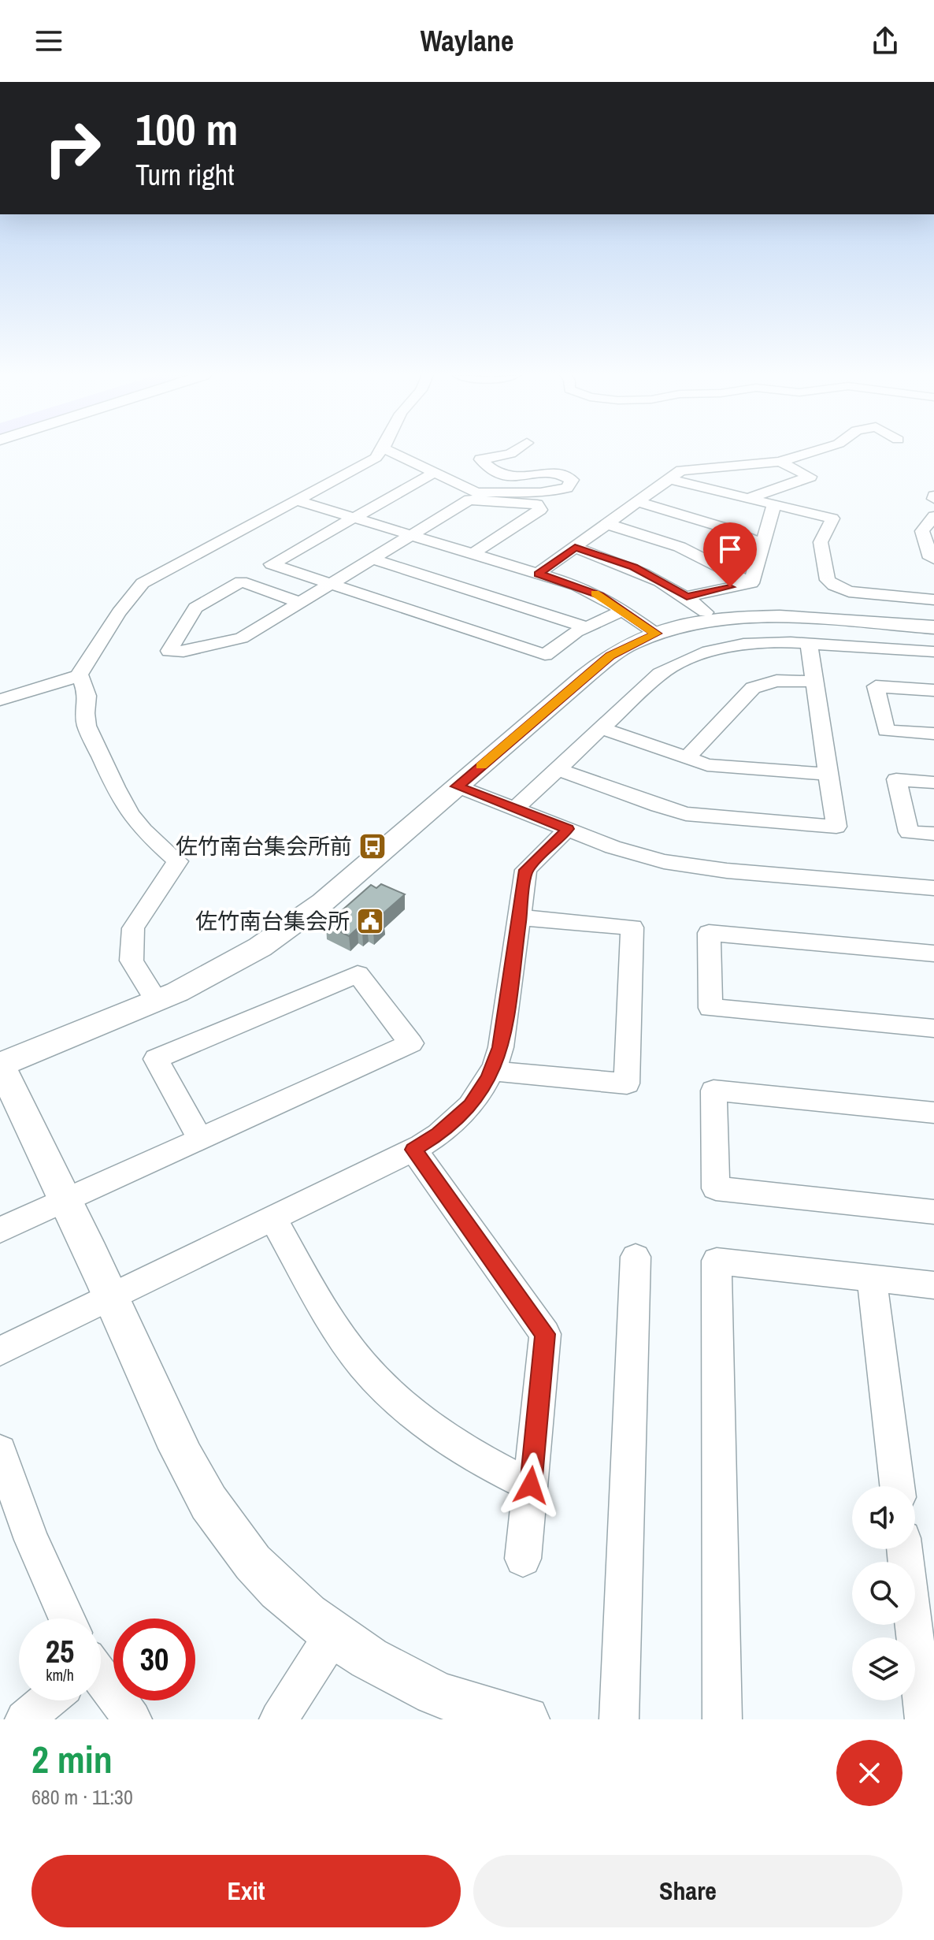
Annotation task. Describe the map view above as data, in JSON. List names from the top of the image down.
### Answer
{
  "places": {
    "bus stop": ["佐竹南台集会所前"],
    "public building": ["佐竹南台集会所"]
  },
  "page": {
    "header": "Waylane",
    "turn": ["100 m", "Turn right"],
    "speed": "25 km/h",
    "limit": "30",
    "heading": ["2 min", "680 m · 11:30"],
    "buttons": ["Exit", "Share"]
  }
}
